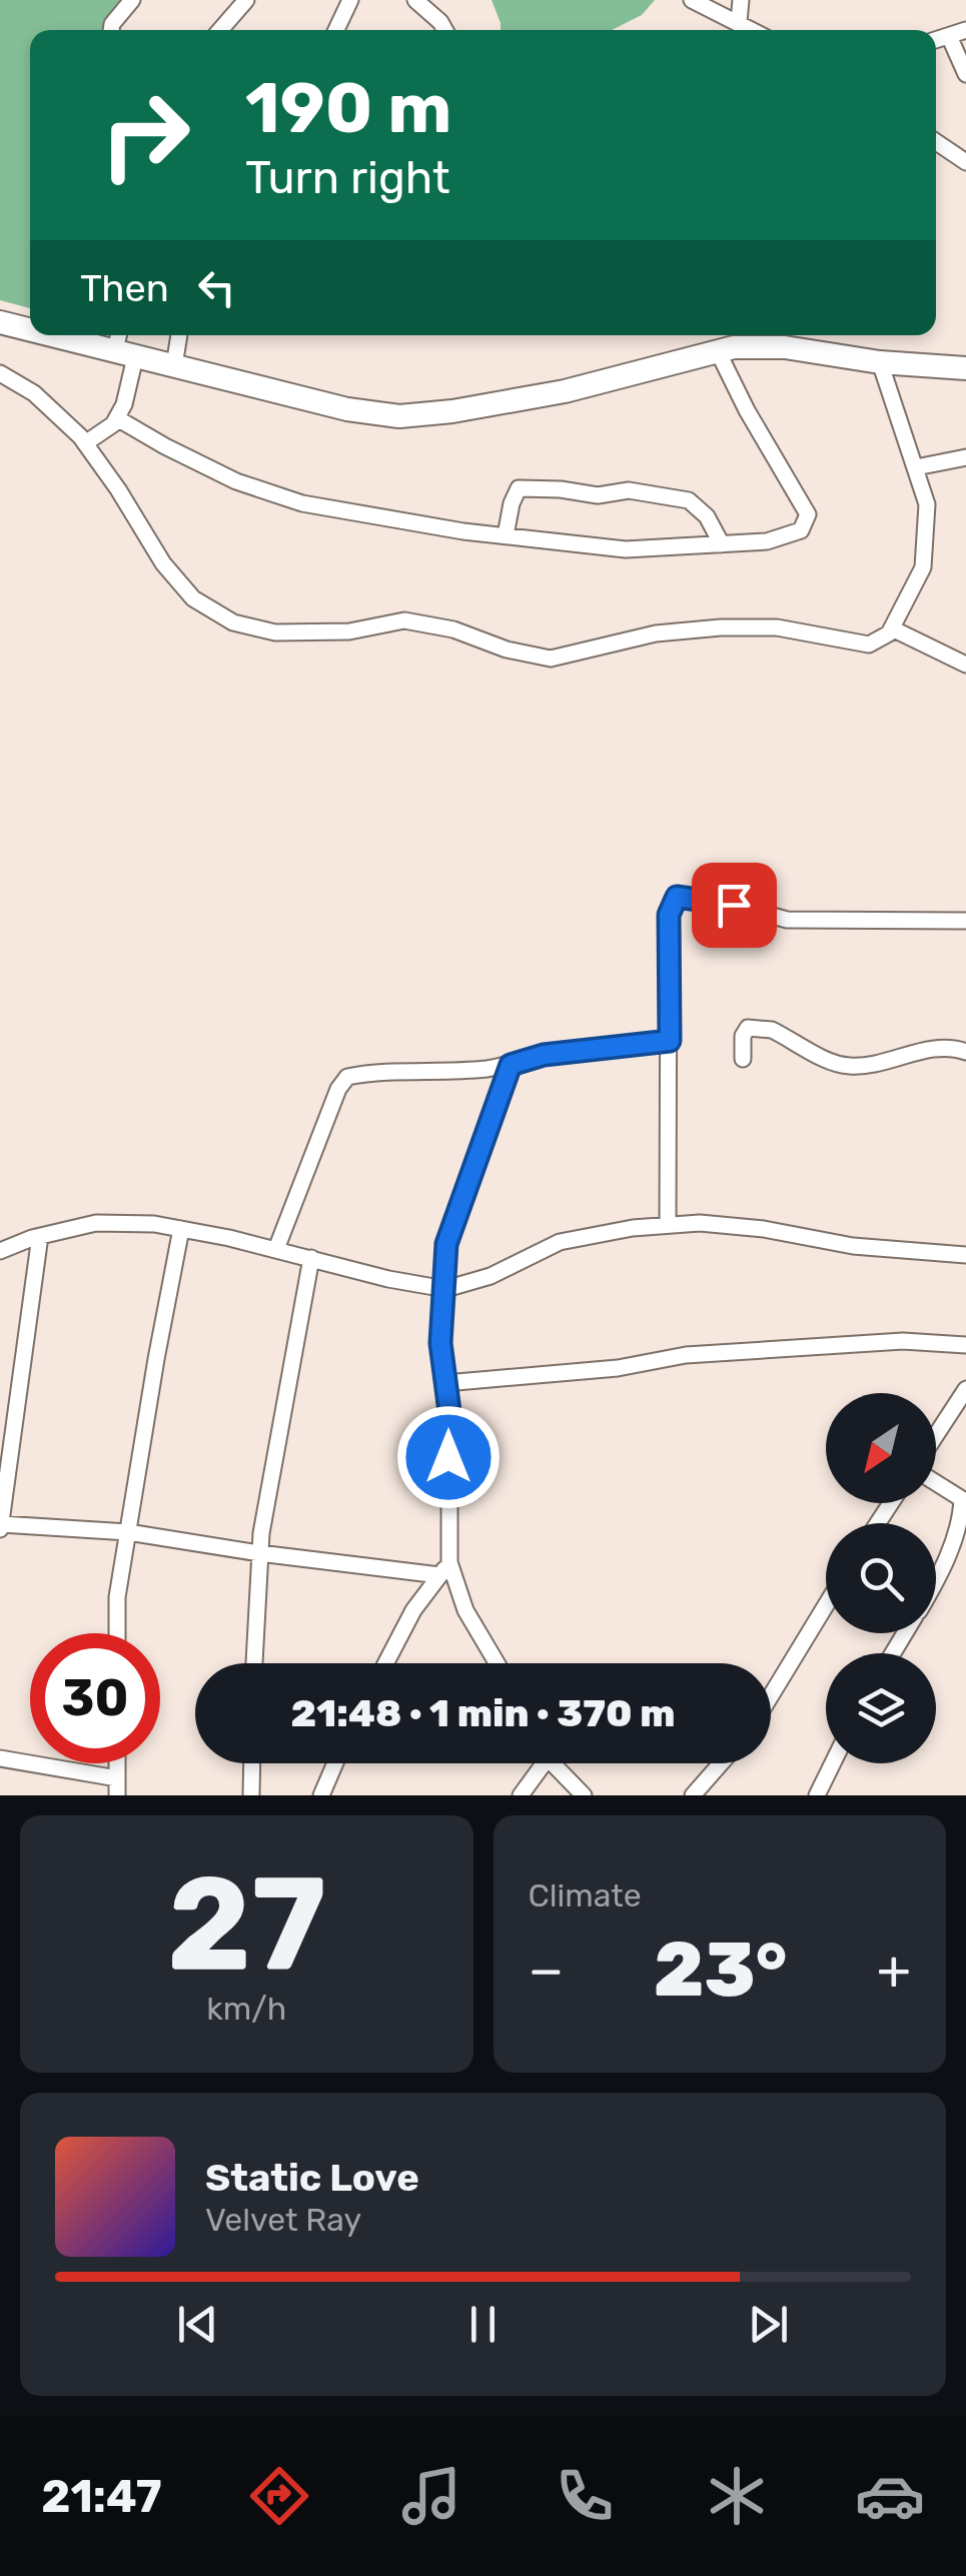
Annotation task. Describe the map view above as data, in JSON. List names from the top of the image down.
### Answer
{
  "north": "bottom left",
  "page": {
    "turn": ["190 m", "Turn right"],
    "then": "Then",
    "limit": "30",
    "trip": "21:48 · 1 min · 370 m",
    "tile": [
      ["27", "km/h"],
      "Climate"
    ],
    "heat": ["−", "23°", "+"],
    "song": ["Static Love", "Velvet Ray"],
    "tabs": "21:47"
  }
}
